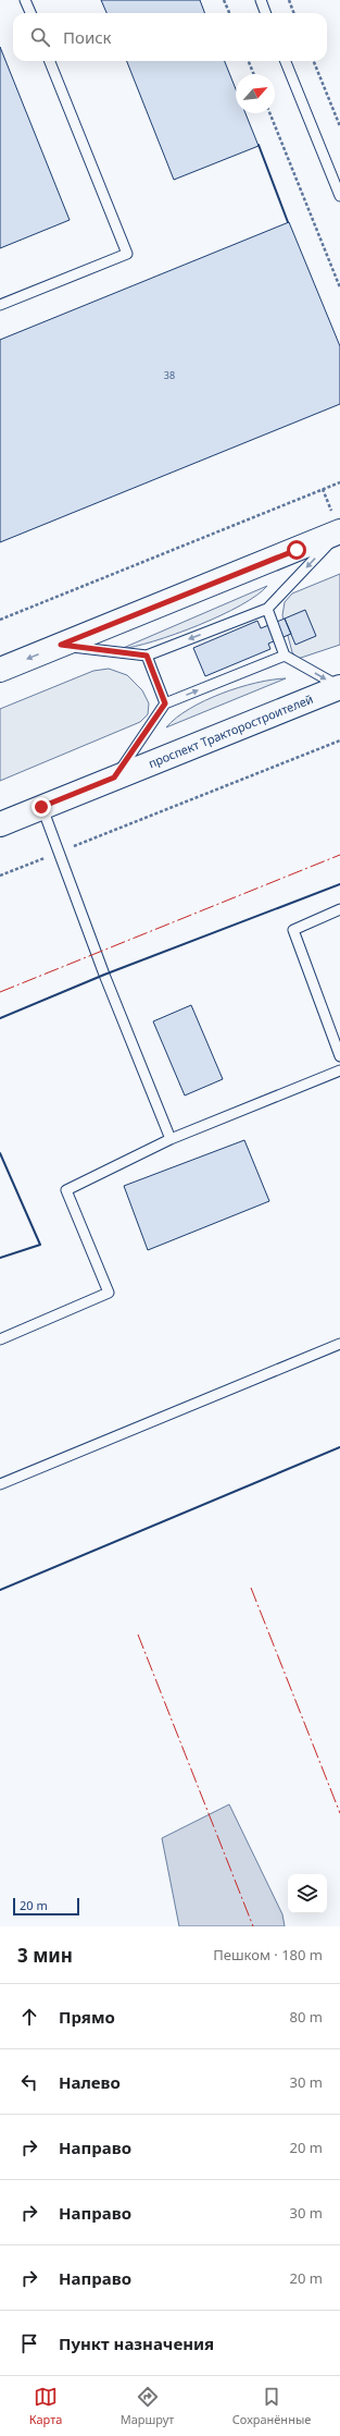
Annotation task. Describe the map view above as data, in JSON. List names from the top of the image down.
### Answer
{
  "streets": {
    "main road": ["проспект Тракторостроителей"]
  },
  "house_numbers": ["38"],
  "scale_bar": "20 m",
  "north": "top right",
  "page": {
    "search": "Поиск",
    "scale": "20 m",
    "heading": ["3 мин", "Пешком · 180 m"],
    "list": [
      ["Прямо", "80 m"],
      ["Налево", "30 m"],
      ["Направо", "20 m"],
      ["Направо", "30 m"],
      ["Направо", "20 m"],
      "Пункт назначения"
    ],
    "nav": ["Карта", "Маршрут", "Сохранённые"]
  }
}
